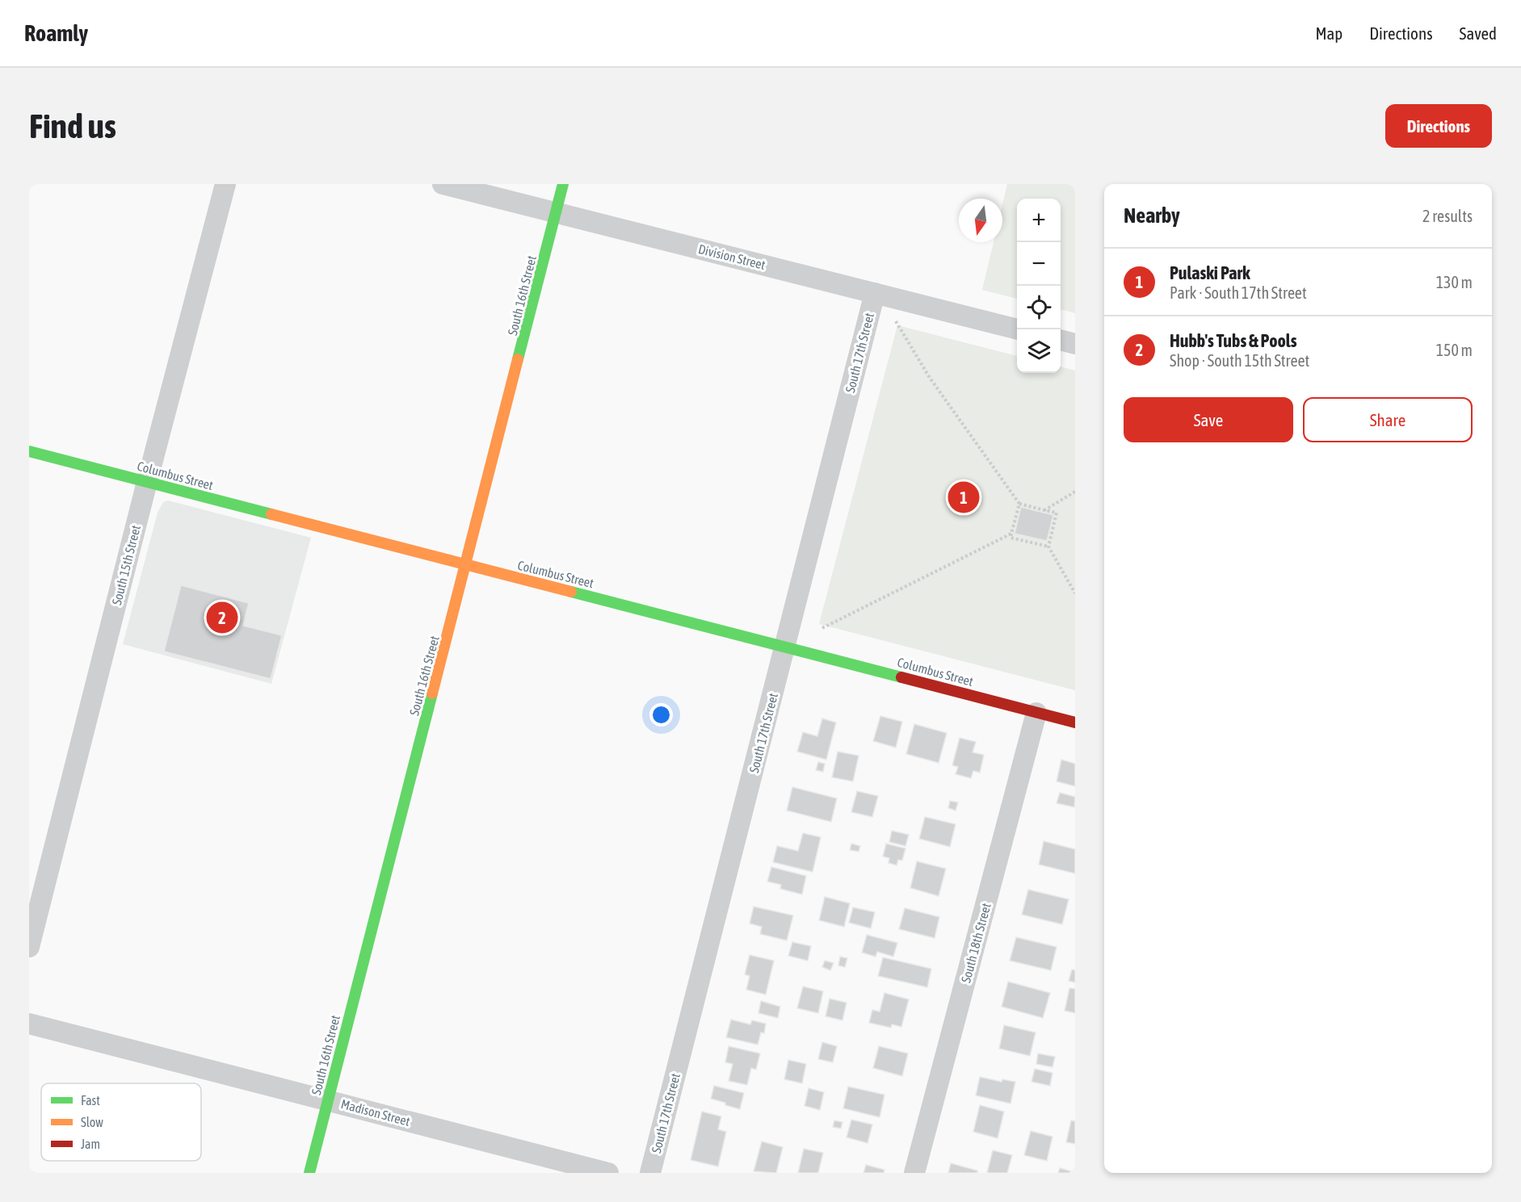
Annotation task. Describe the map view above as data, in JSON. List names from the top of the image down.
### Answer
{
  "streets": {
    "street": [
      "Division Street",
      "South 16th Street",
      "South 17th Street",
      "Columbus Street",
      "South 15th Street",
      "South 18th Street",
      "Madison Street"
    ]
  },
  "crossings": [
    ["Division Street", "South 16th Street"],
    ["Division Street", "South 17th Street"],
    ["South 16th Street", "Columbus Street"],
    ["South 16th Street", "Madison Street"],
    ["South 17th Street", "Columbus Street"],
    ["Columbus Street", "South 15th Street"],
    ["Columbus Street", "South 18th Street"]
  ],
  "legend": ["Fast", "Slow", "Jam"],
  "north": "bottom",
  "page": {
    "header": "Roamly",
    "nav": ["Map", "Directions", "Saved"],
    "buttons": [
      "Directions",
      ["Save", "Share"]
    ],
    "title": "Find us",
    "heading": ["Nearby", "2 results"],
    "map_buttons": ["+", "−"],
    "list": [
      {
        "mark": "1",
        "name": "Pulaski Park",
        "note": "Park · South 17th Street",
        "value": "130 m"
      },
      {
        "mark": "2",
        "name": "Hubb's Tubs & Pools",
        "note": "Shop · South 15th Street",
        "value": "150 m"
      }
    ],
    "pins": ["1", "2"]
  }
}
